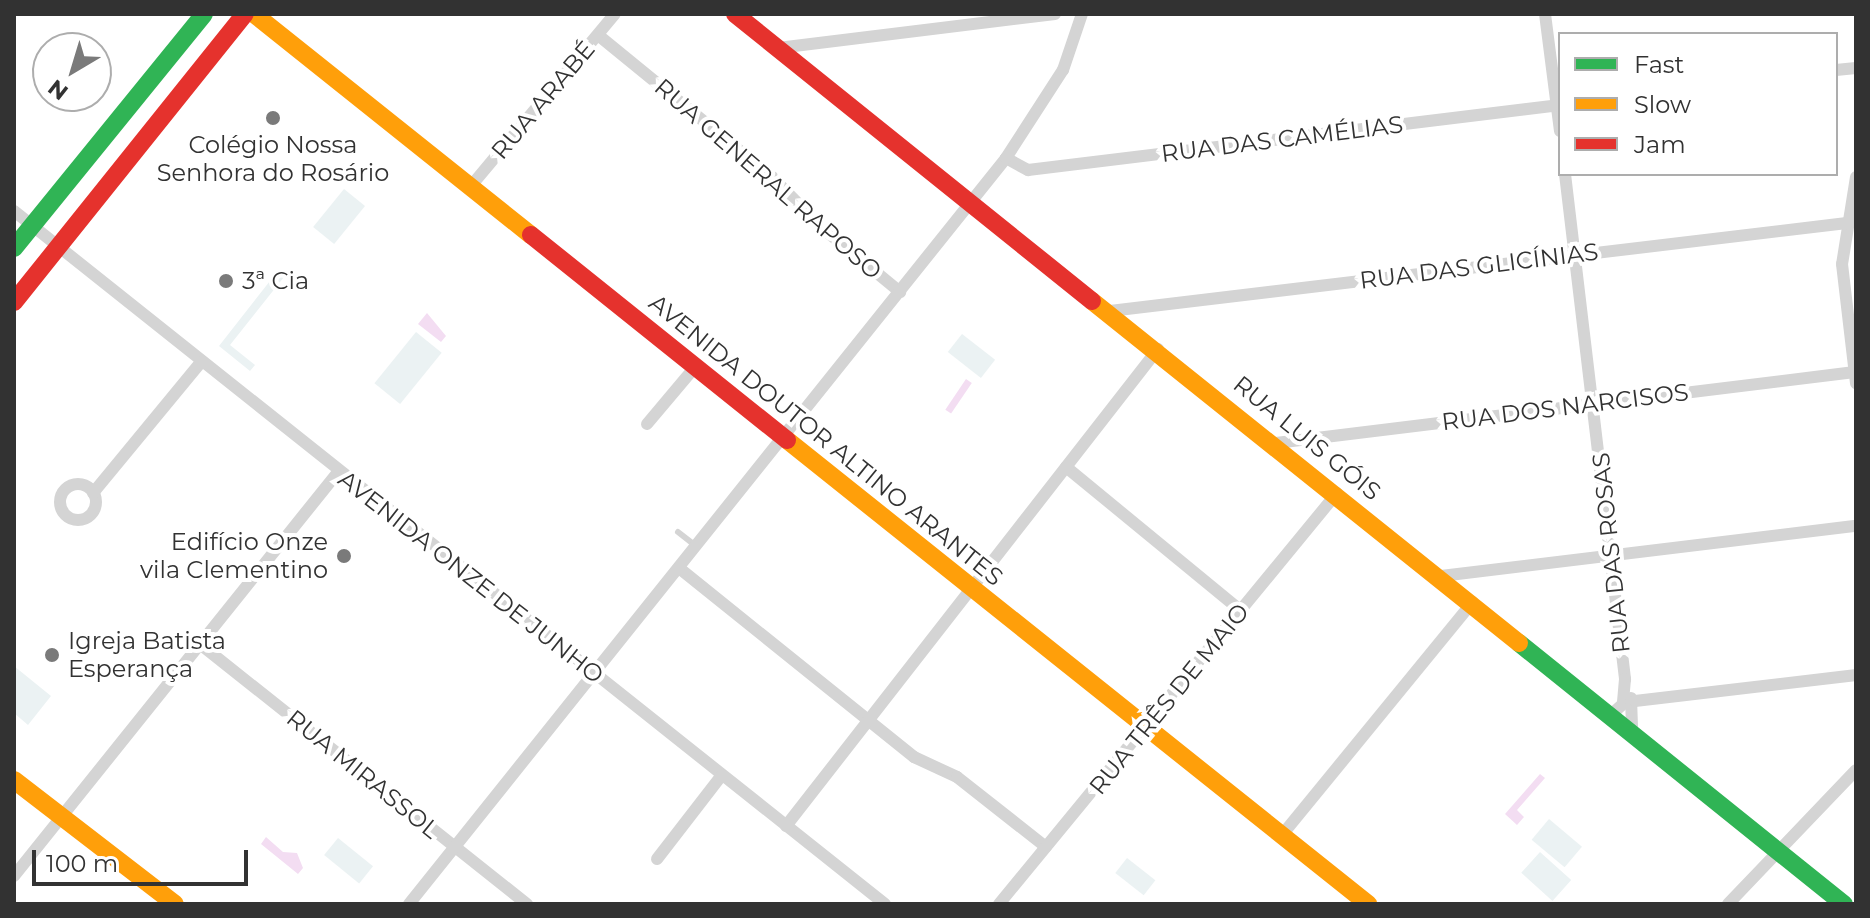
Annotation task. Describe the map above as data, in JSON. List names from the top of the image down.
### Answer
{
  "streets": {
    "street": [
      "RUA ARABÉ",
      "RUA DAS CAMÉLIAS",
      "RUA GENERAL RAPOSO",
      "RUA DAS GLICÍNIAS",
      "RUA DOS NARCISOS",
      "RUA LUIS GÓIS",
      "AVENIDA DOUTOR ALTINO ARANTES",
      "RUA DAS ROSAS",
      "AVENIDA ONZE DE JUNHO",
      "RUA TRÊS DE MAIO",
      "RUA MIRASSOL"
    ]
  },
  "crossings": [
    ["RUA ARABÉ", "RUA GENERAL RAPOSO"],
    ["RUA ARABÉ", "AVENIDA DOUTOR ALTINO ARANTES"],
    ["RUA DAS GLICÍNIAS", "RUA LUIS GÓIS"],
    ["RUA DAS GLICÍNIAS", "RUA DAS ROSAS"],
    ["RUA DOS NARCISOS", "RUA LUIS GÓIS"],
    ["RUA DOS NARCISOS", "RUA DAS ROSAS"],
    ["RUA LUIS GÓIS", "RUA DAS ROSAS"],
    ["RUA LUIS GÓIS", "RUA TRÊS DE MAIO"],
    ["AVENIDA DOUTOR ALTINO ARANTES", "RUA TRÊS DE MAIO"]
  ],
  "places": [
    "Colégio Nossa Senhora do Rosário",
    "3ª Cia",
    "Edifício Onze vila Clementino",
    "Igreja Batista Esperança"
  ],
  "legend": ["Fast", "Slow", "Jam"],
  "scale_bar": "100 m",
  "north": "bottom left"
}
